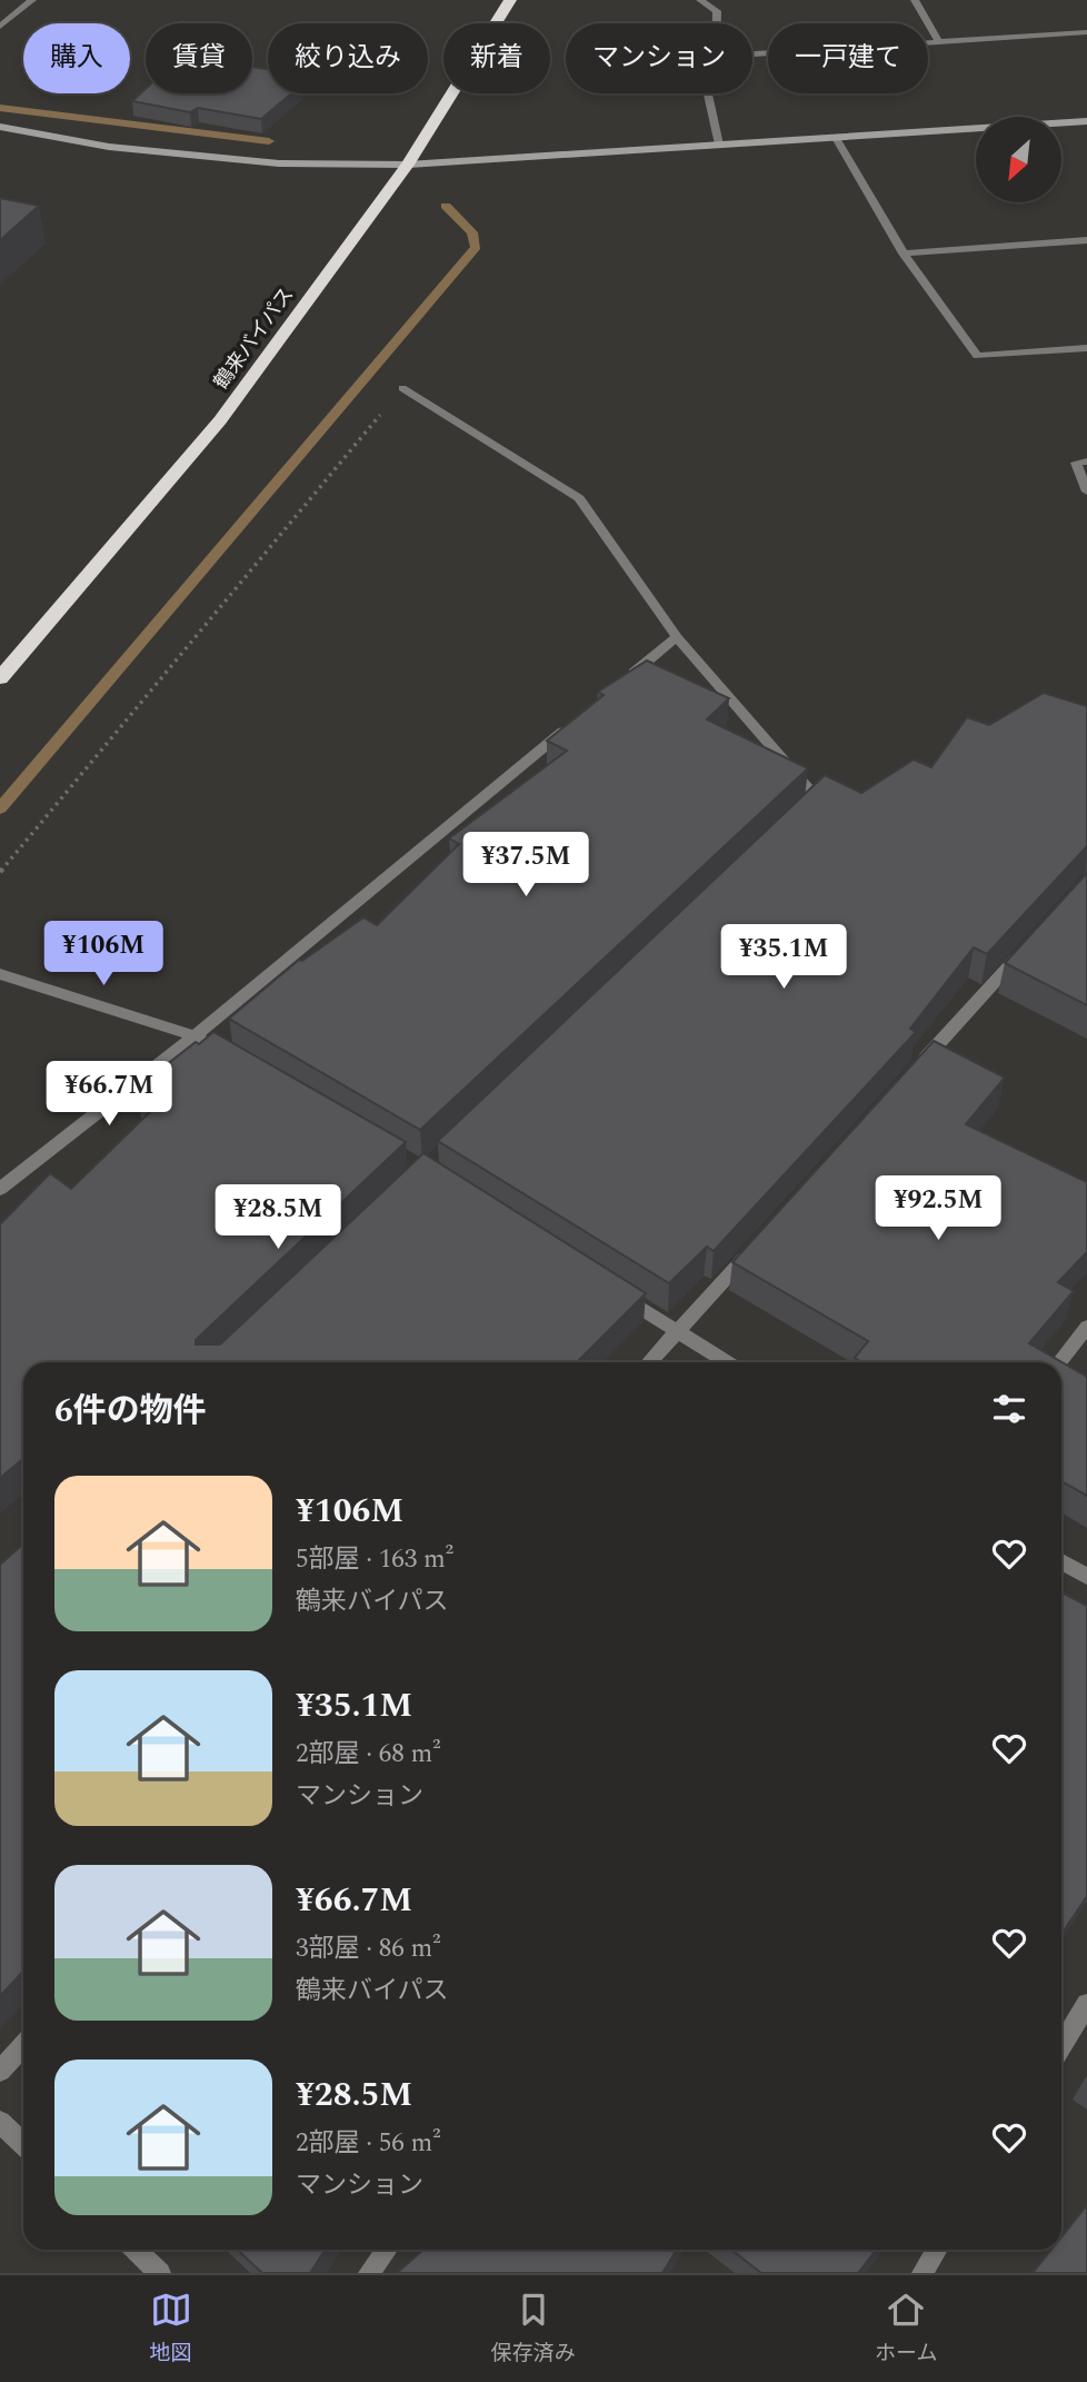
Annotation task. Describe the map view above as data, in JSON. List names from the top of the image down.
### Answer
{
  "streets": {
    "highway": ["鶴来バイパス"]
  },
  "north": "bottom left",
  "page": {
    "chip": [
      "購入",
      "賃貸",
      "絞り込み",
      "新着",
      "マンション",
      "一戸建て"
    ],
    "price": [
      "¥37.5M",
      "¥106M",
      "¥35.1M",
      "¥66.7M",
      "¥92.5M",
      "¥28.5M"
    ],
    "heading": "6件の物件",
    "list": [
      {
        "name": "¥106M",
        "note": "5部屋 · 163 m² · 鶴来バイパス"
      },
      {
        "name": "¥35.1M",
        "note": "2部屋 · 68 m² · マンション"
      },
      {
        "name": "¥66.7M",
        "note": "3部屋 · 86 m² · 鶴来バイパス"
      },
      {
        "name": "¥28.5M",
        "note": "2部屋 · 56 m² · マンション"
      }
    ],
    "tabs": ["地図", "保存済み", "ホーム"]
  }
}
